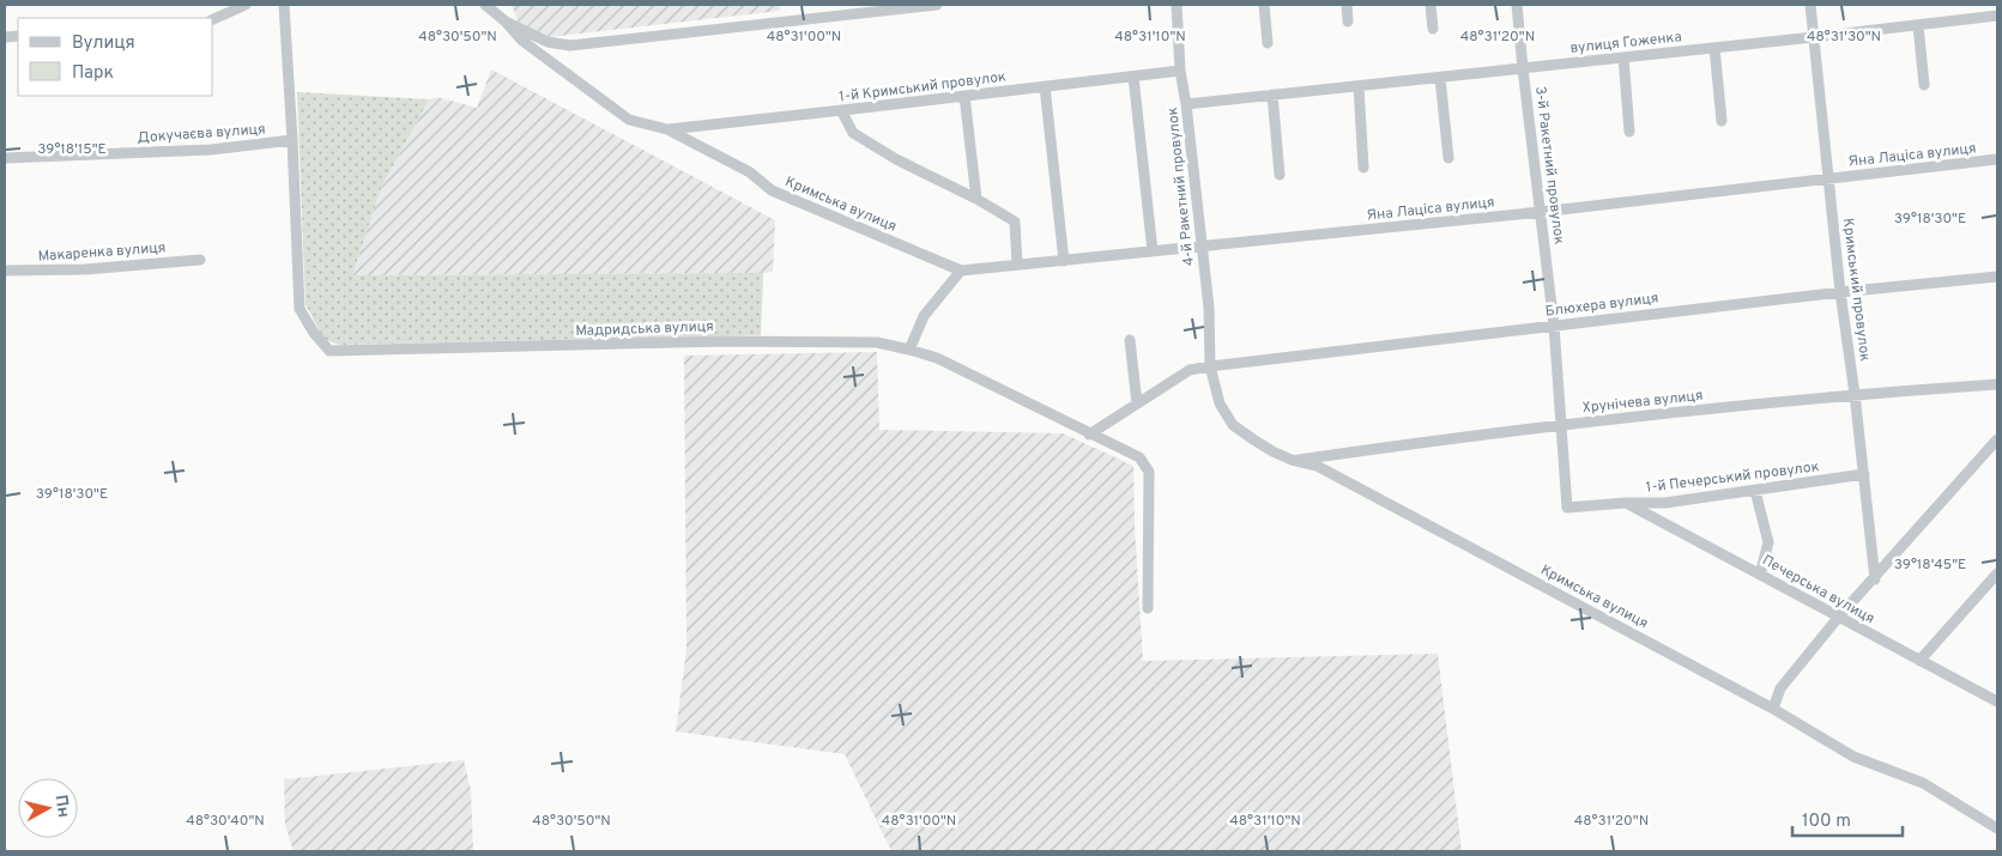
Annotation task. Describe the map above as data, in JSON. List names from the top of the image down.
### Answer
{
  "streets": {
    "street": [
      "вулиця Гоженка",
      "1-й Кримський провулок",
      "Докучаєва вулиця",
      "Яна Лаціса вулиця",
      "3-й Ракетний провулок",
      "4-й Ракетний провулок",
      "Кримська вулиця",
      "Макаренка вулиця",
      "Кримський провулок",
      "Блюхера вулиця",
      "Мадридська вулиця",
      "Хрунічева вулиця",
      "1-й Печерський провулок",
      "Печерська вулиця"
    ]
  },
  "crossings": [
    ["вулиця Гоженка", "3-й Ракетний провулок"],
    ["вулиця Гоженка", "4-й Ракетний провулок"],
    ["вулиця Гоженка", "Кримський провулок"],
    ["1-й Кримський провулок", "4-й Ракетний провулок"],
    ["1-й Кримський провулок", "Кримська вулиця"],
    ["Докучаєва вулиця", "Мадридська вулиця"],
    ["Яна Лаціса вулиця", "3-й Ракетний провулок"],
    ["Яна Лаціса вулиця", "4-й Ракетний провулок"],
    ["Яна Лаціса вулиця", "Кримська вулиця"],
    ["Яна Лаціса вулиця", "Кримський провулок"],
    ["3-й Ракетний провулок", "Блюхера вулиця"],
    ["3-й Ракетний провулок", "Хрунічева вулиця"],
    ["3-й Ракетний провулок", "1-й Печерський провулок"],
    ["4-й Ракетний провулок", "Кримська вулиця"],
    ["4-й Ракетний провулок", "Блюхера вулиця"],
    ["Кримська вулиця", "Блюхера вулиця"],
    ["Кримська вулиця", "Хрунічева вулиця"],
    ["Кримський провулок", "Блюхера вулиця"],
    ["Кримський провулок", "Хрунічева вулиця"],
    ["Кримський провулок", "1-й Печерський провулок"],
    ["Блюхера вулиця", "Мадридська вулиця"],
    ["1-й Печерський провулок", "Печерська вулиця"]
  ],
  "legend": ["Вулиця", "Парк"],
  "scale_bar": "100 m",
  "north": "right",
  "coordinates": [
    "48°30'50\"N",
    "48°31'00\"N",
    "48°31'10\"N",
    "48°31'20\"N",
    "48°31'30\"N",
    "39°18'15\"E",
    "39°18'30\"E",
    "39°18'45\"E",
    "48°30'40\"N"
  ]
}
